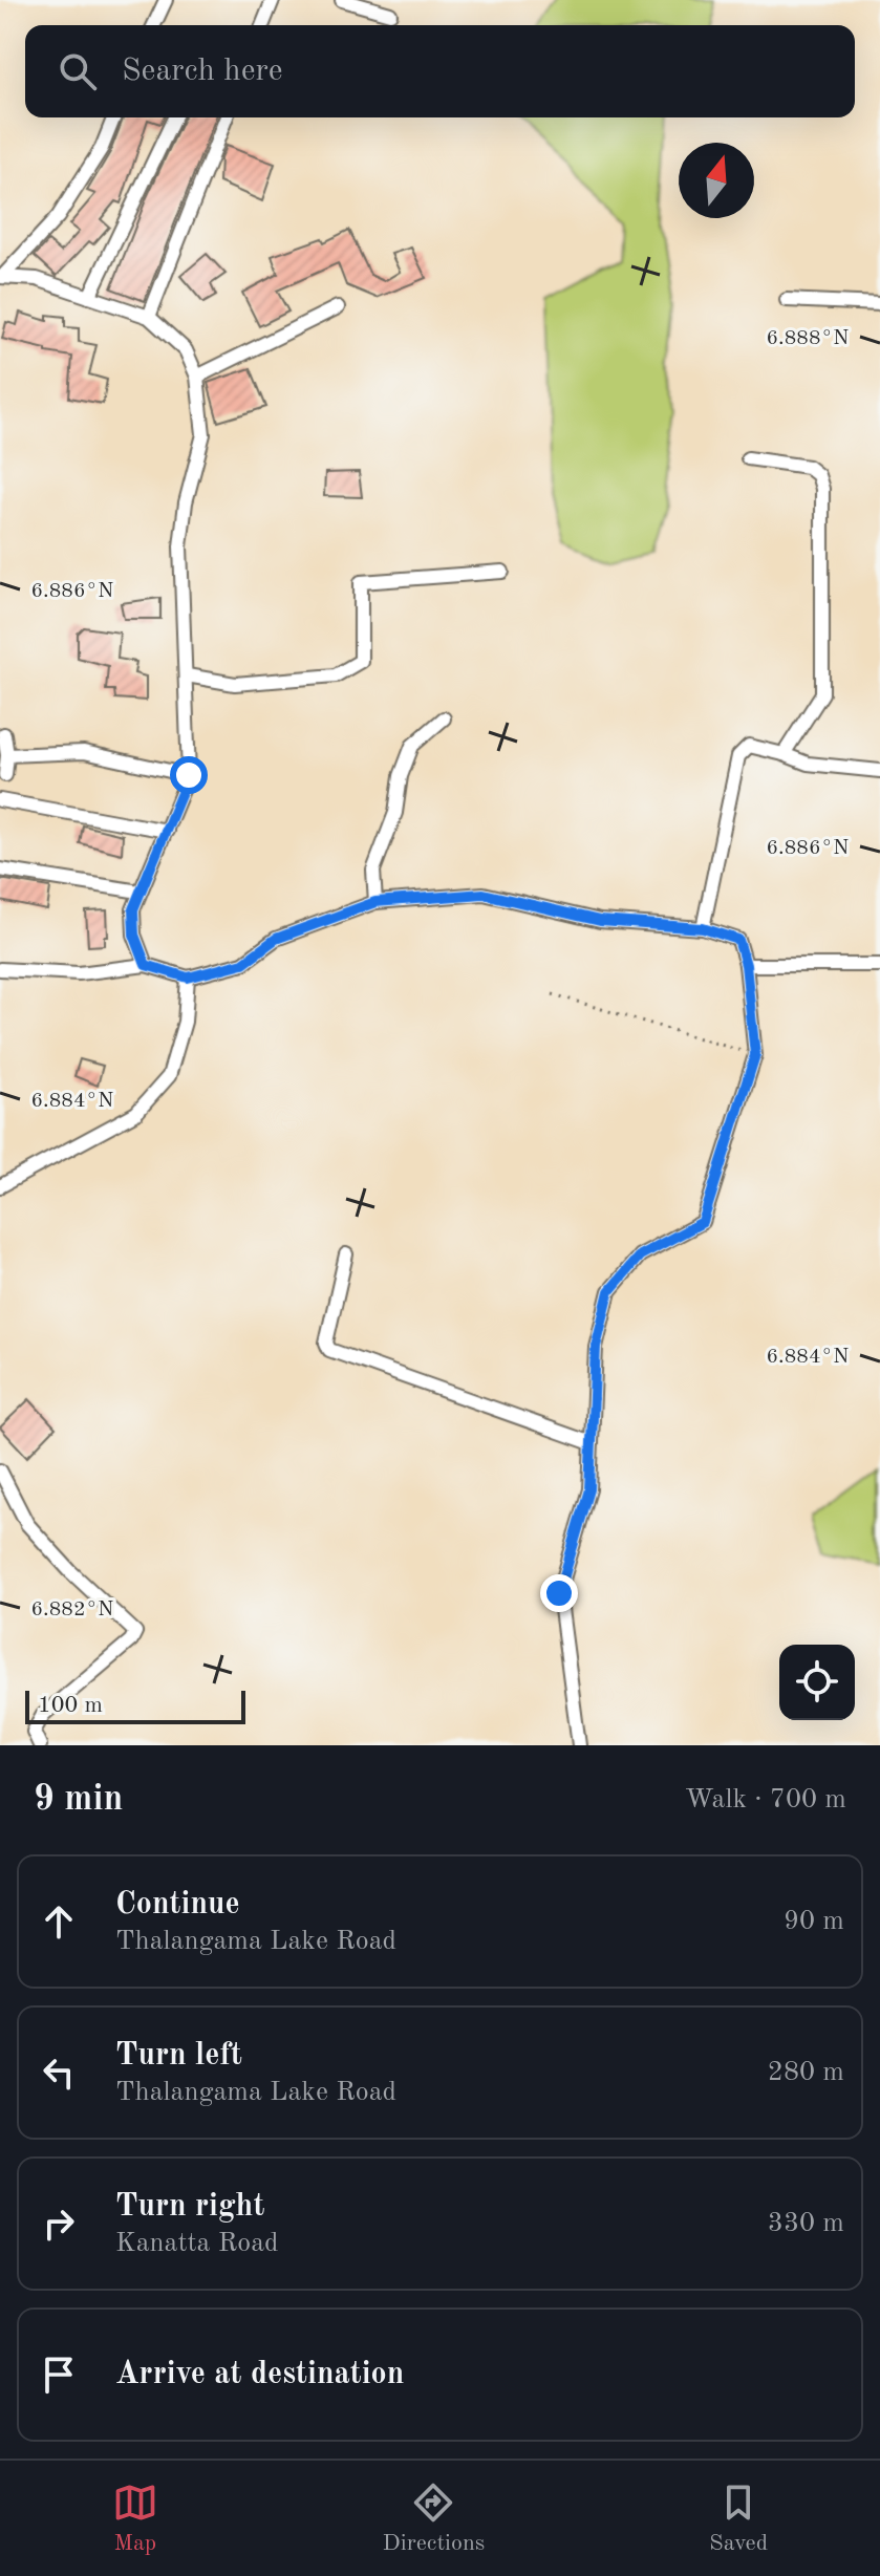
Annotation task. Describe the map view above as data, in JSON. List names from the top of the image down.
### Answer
{
  "scale_bar": "100 m",
  "north": "top",
  "page": {
    "search": "Search here",
    "scale": "100 m",
    "heading": ["9 min", "Walk · 700 m"],
    "list": [
      ["Continue", "Thalangama Lake Road", "90 m"],
      ["Turn left", "Thalangama Lake Road", "280 m"],
      ["Turn right", "Kanatta Road", "330 m"],
      "Arrive at destination"
    ],
    "nav": ["Map", "Directions", "Saved"]
  },
  "coordinates": [
    "6.888°N",
    "6.886°N",
    "6.884°N",
    "6.882°N"
  ]
}
